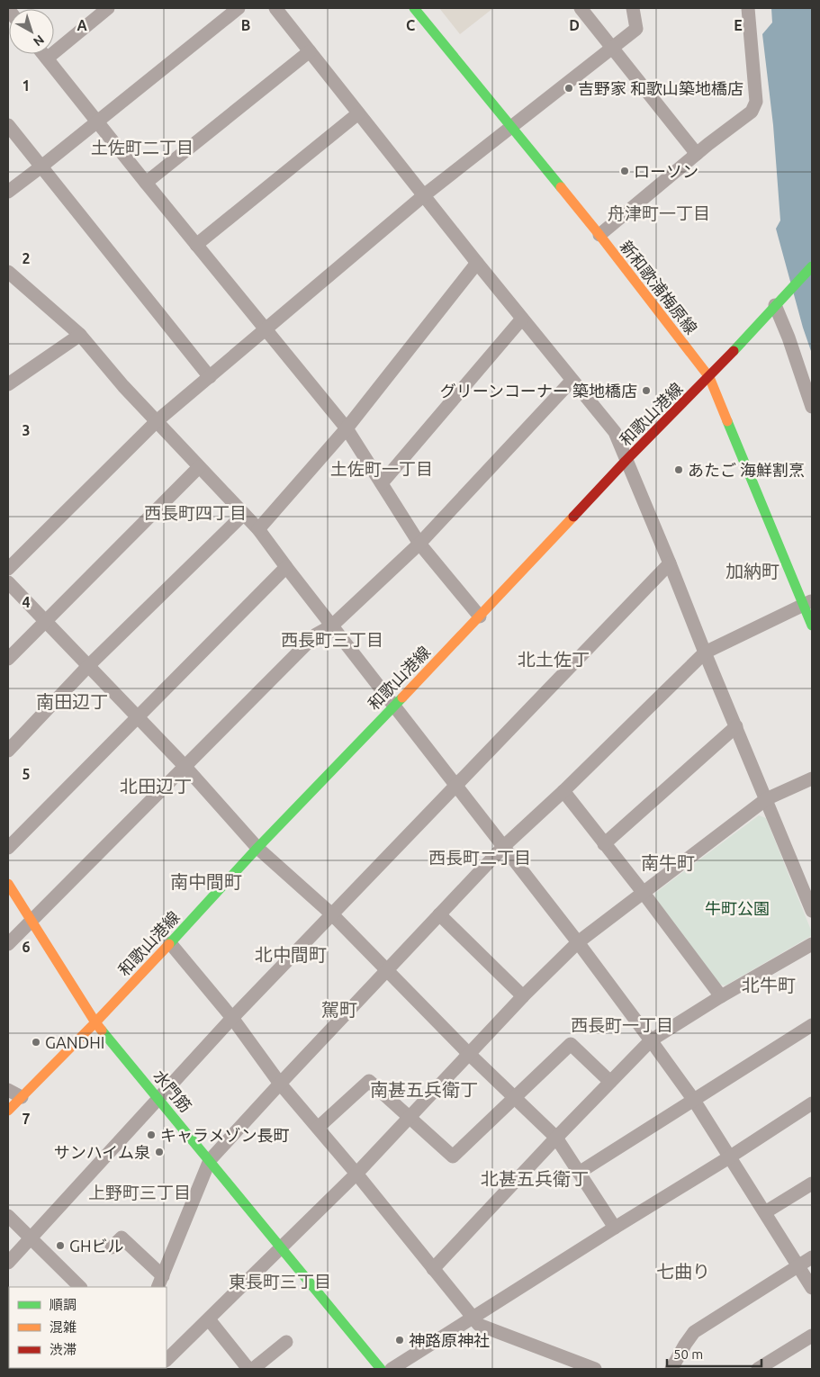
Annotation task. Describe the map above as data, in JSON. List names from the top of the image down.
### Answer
{
  "streets": {
    "main road": ["新和歌浦梅原線", "和歌山港線", "水門筋"]
  },
  "crossings": [
    ["新和歌浦梅原線", "和歌山港線"],
    ["和歌山港線", "水門筋"]
  ],
  "districts": [
    "土佐町二丁目",
    "舟津町一丁目",
    "土佐町一丁目",
    "西長町四丁目",
    "加納町",
    "西長町三丁目",
    "北土佐丁",
    "南田辺丁",
    "北田辺丁",
    "西長町二丁目",
    "南牛町",
    "南中間町",
    "北中間町",
    "北牛町",
    "駕町",
    "西長町一丁目",
    "南甚五兵衛丁",
    "北甚五兵衛丁",
    "上野町三丁目",
    "七曲り",
    "東長町三丁目"
  ],
  "parks": ["牛町公園"],
  "places": [
    "吉野家 和歌山築地橋店",
    "ローソン",
    "グリーンコーナー 築地橋店",
    "あたご 海鮮割烹",
    "GANDHI",
    "キャラメゾン長町",
    "サンハイム泉",
    "GHビル",
    "神路原神社"
  ],
  "legend": ["順調", "混雑", "渋滞"],
  "scale_bar": "50 m",
  "north": "bottom right",
  "grid": {
    "columns": [
      "A",
      "B",
      "C",
      "D",
      "E"
    ],
    "rows": [
      "1",
      "2",
      "3",
      "4",
      "5",
      "6",
      "7"
    ]
  }
}
